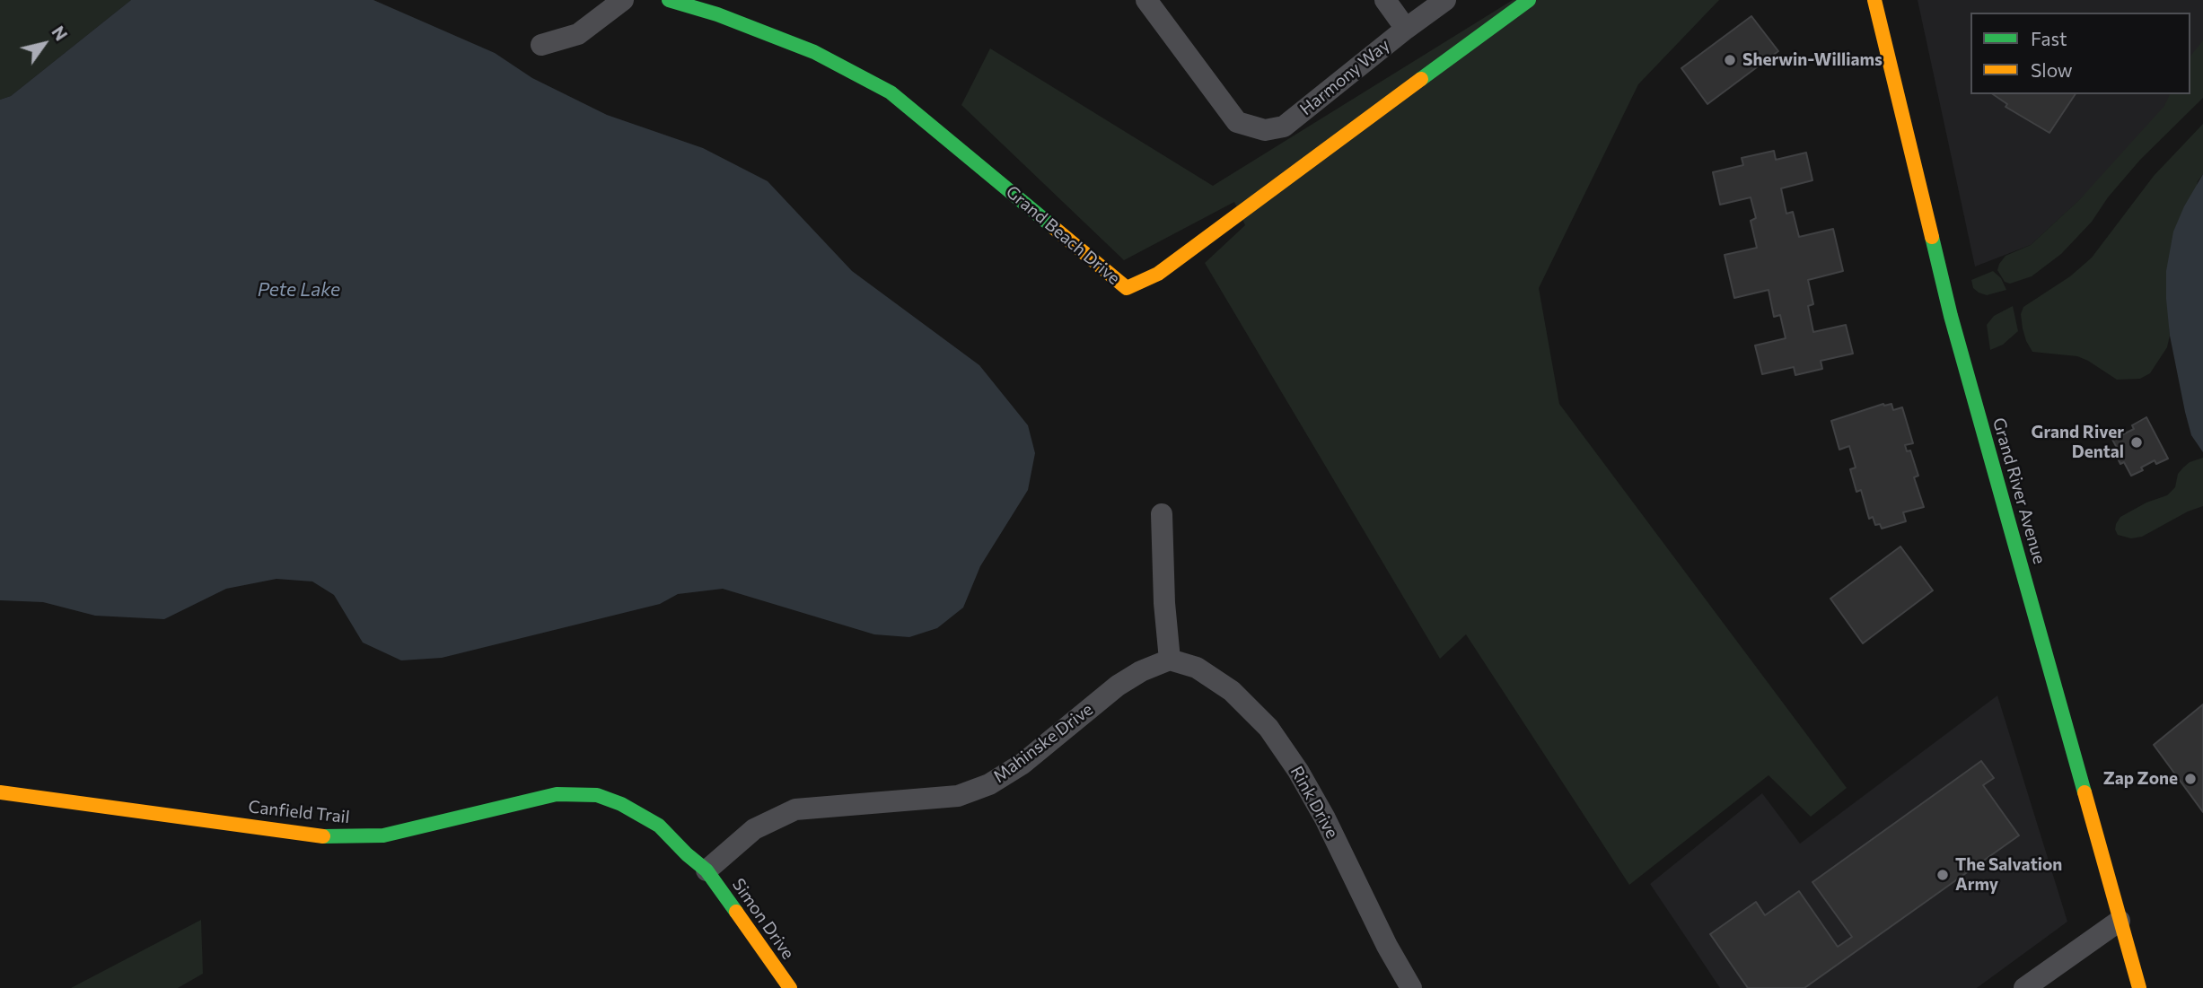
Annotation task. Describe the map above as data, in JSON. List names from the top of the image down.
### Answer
{
  "streets": {
    "street": [
      "Harmony Way",
      "Grand Beach Drive",
      "Grand River Avenue",
      "Mahinske Drive",
      "Rink Drive",
      "Canfield Trail",
      "Simon Drive"
    ]
  },
  "crossings": [
    ["Mahinske Drive", "Rink Drive"],
    ["Mahinske Drive", "Canfield Trail"],
    ["Mahinske Drive", "Simon Drive"],
    ["Canfield Trail", "Simon Drive"]
  ],
  "water": ["Pete Lake"],
  "places": [
    "Sherwin-Williams",
    "Grand River Dental",
    "Zap Zone",
    "The Salvation Army"
  ],
  "legend": ["Fast", "Slow"],
  "north": "top right"
}
